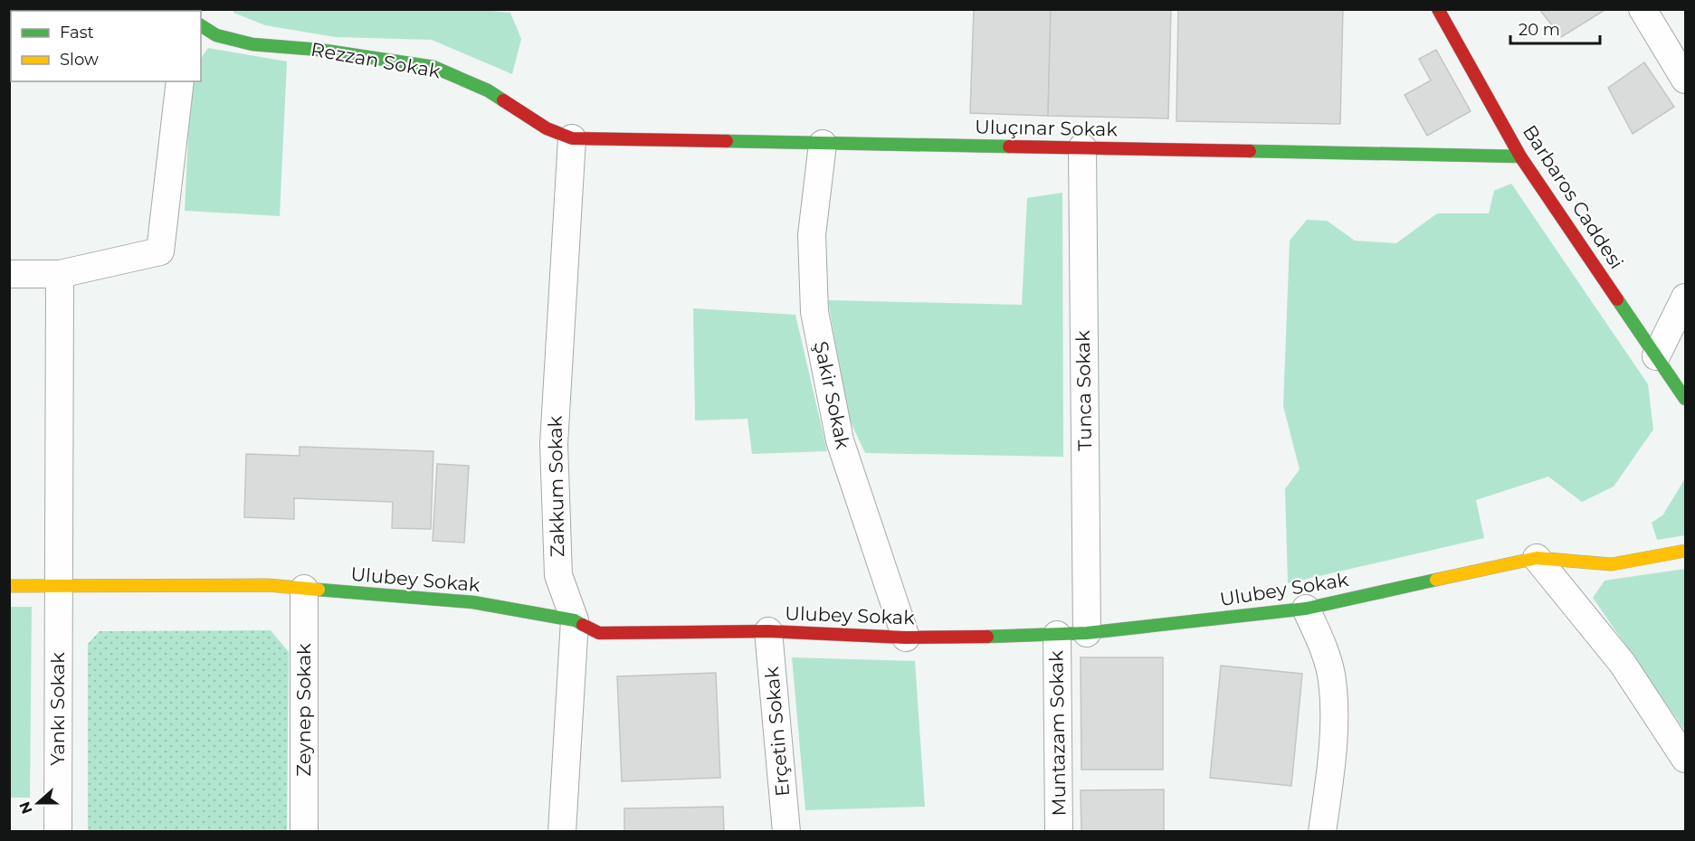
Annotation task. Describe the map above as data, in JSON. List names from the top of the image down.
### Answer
{
  "streets": {
    "street": [
      "Rezzan Sokak",
      "Uluçınar Sokak",
      "Barbaros Caddesi",
      "Tunca Sokak",
      "Şakir Sokak",
      "Zakkum Sokak",
      "Ulubey Sokak",
      "Yankı Sokak",
      "Zeynep Sokak",
      "Erçetin Sokak",
      "Muntazam Sokak"
    ]
  },
  "crossings": [
    ["Rezzan Sokak", "Uluçınar Sokak"],
    ["Rezzan Sokak", "Zakkum Sokak"],
    ["Uluçınar Sokak", "Barbaros Caddesi"],
    ["Uluçınar Sokak", "Tunca Sokak"],
    ["Uluçınar Sokak", "Şakir Sokak"],
    ["Uluçınar Sokak", "Zakkum Sokak"],
    ["Tunca Sokak", "Ulubey Sokak"],
    ["Şakir Sokak", "Ulubey Sokak"],
    ["Zakkum Sokak", "Ulubey Sokak"],
    ["Ulubey Sokak", "Yankı Sokak"],
    ["Ulubey Sokak", "Zeynep Sokak"],
    ["Ulubey Sokak", "Erçetin Sokak"],
    ["Ulubey Sokak", "Muntazam Sokak"]
  ],
  "legend": ["Fast", "Slow"],
  "scale_bar": "20 m",
  "north": "left"
}
